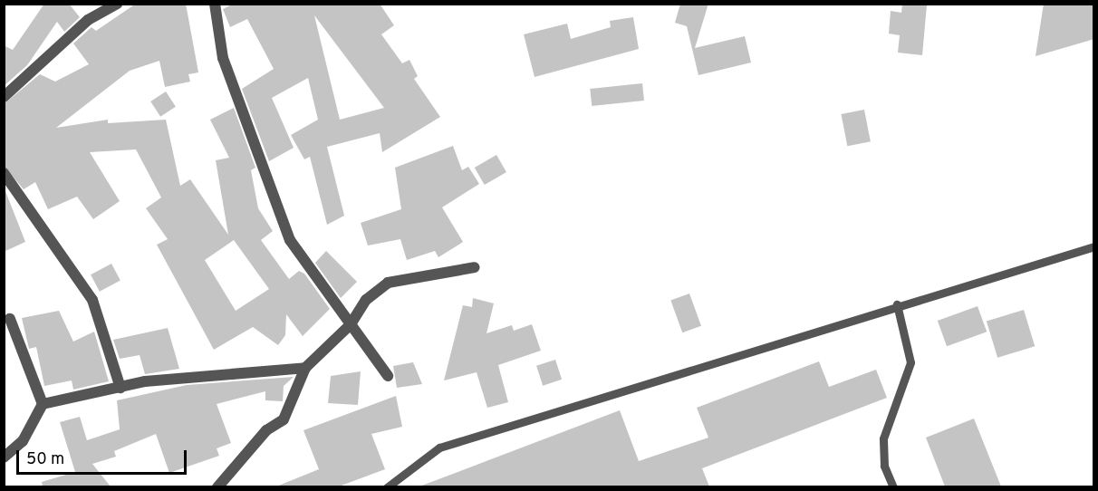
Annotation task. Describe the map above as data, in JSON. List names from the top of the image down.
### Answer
{
  "scale_bar": "50 m"
}
